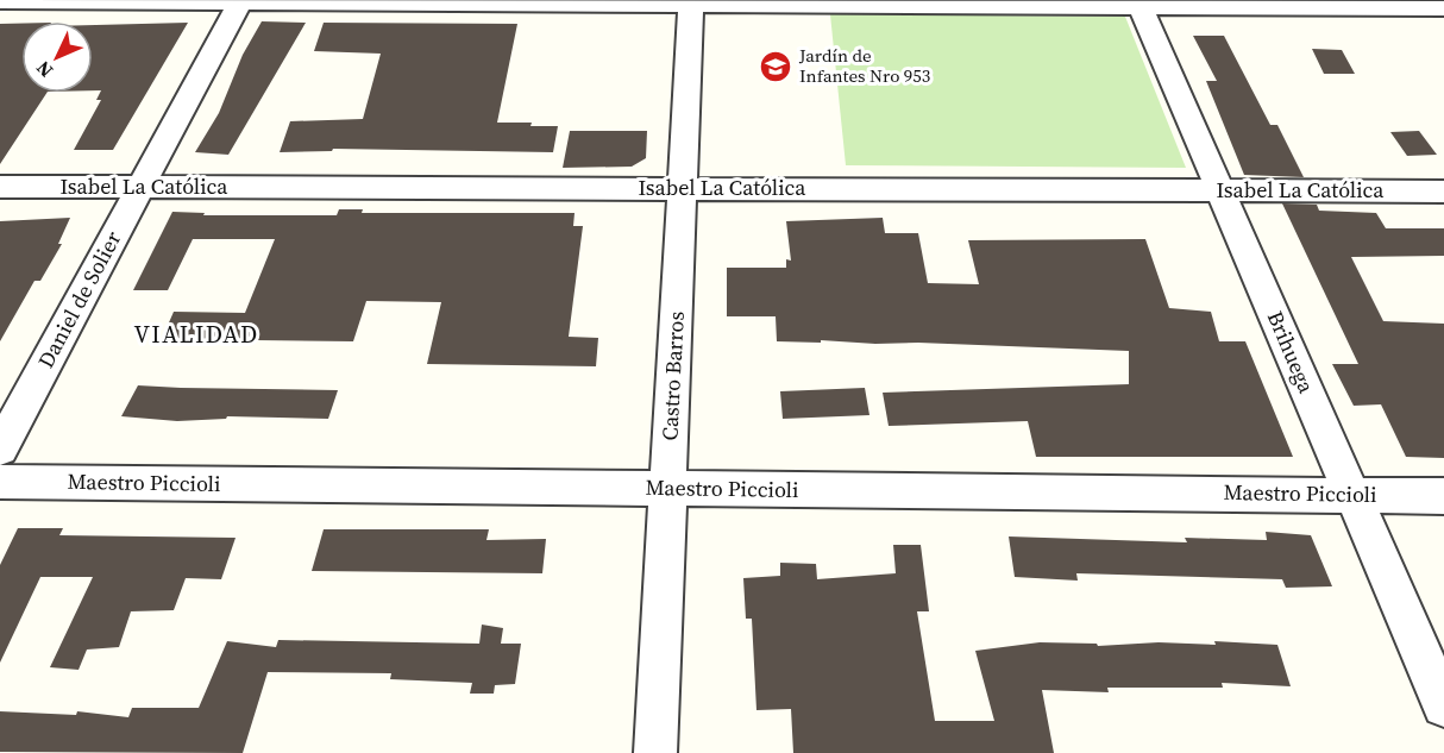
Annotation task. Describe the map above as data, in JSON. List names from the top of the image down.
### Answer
{
  "streets": {
    "street": [
      "Isabel La Católica",
      "Daniel de Solier",
      "Brihuega",
      "Castro Barros",
      "Maestro Piccioli"
    ]
  },
  "crossings": [
    ["Isabel La Católica", "Daniel de Solier"],
    ["Isabel La Católica", "Brihuega"],
    ["Isabel La Católica", "Castro Barros"],
    ["Brihuega", "Maestro Piccioli"],
    ["Castro Barros", "Maestro Piccioli"]
  ],
  "districts": ["VIALIDAD"],
  "places": {
    "school or university": ["Jardín de Infantes Nro 953"]
  },
  "north": "bottom left"
}
